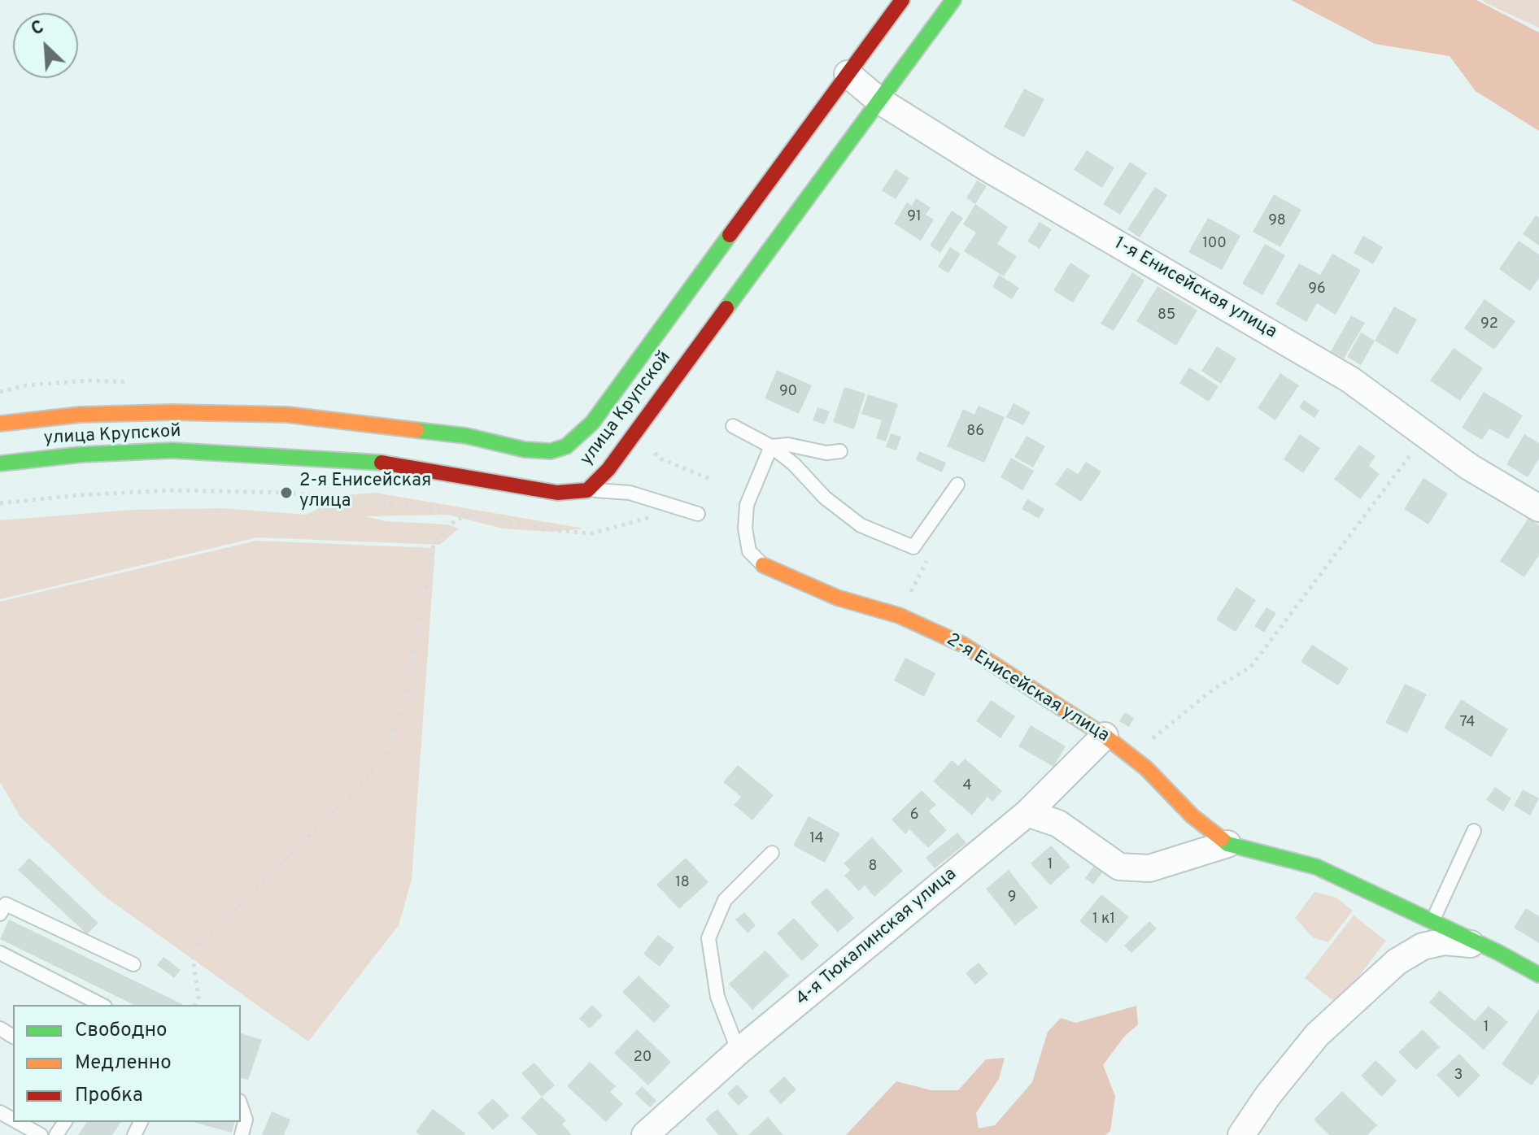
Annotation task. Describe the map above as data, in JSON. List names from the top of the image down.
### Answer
{
  "streets": {
    "main road": ["улица Крупской", "2-я Енисейская улица"],
    "street": ["1-я Енисейская улица", "4-я Тюкалинская улица"]
  },
  "crossings": [
    ["1-я Енисейская улица", "улица Крупской"],
    ["2-я Енисейская улица", "4-я Тюкалинская улица"]
  ],
  "places": ["2-я Енисейская улица"],
  "house_numbers": [
    "91",
    "98",
    "100",
    "96",
    "85",
    "92",
    "90",
    "86",
    "74",
    "4",
    "6",
    "14",
    "1",
    "8",
    "18",
    "9",
    "1 к1",
    "1",
    "20",
    "3"
  ],
  "legend": ["Свободно", "Медленно", "Пробка"],
  "north": "top left"
}
